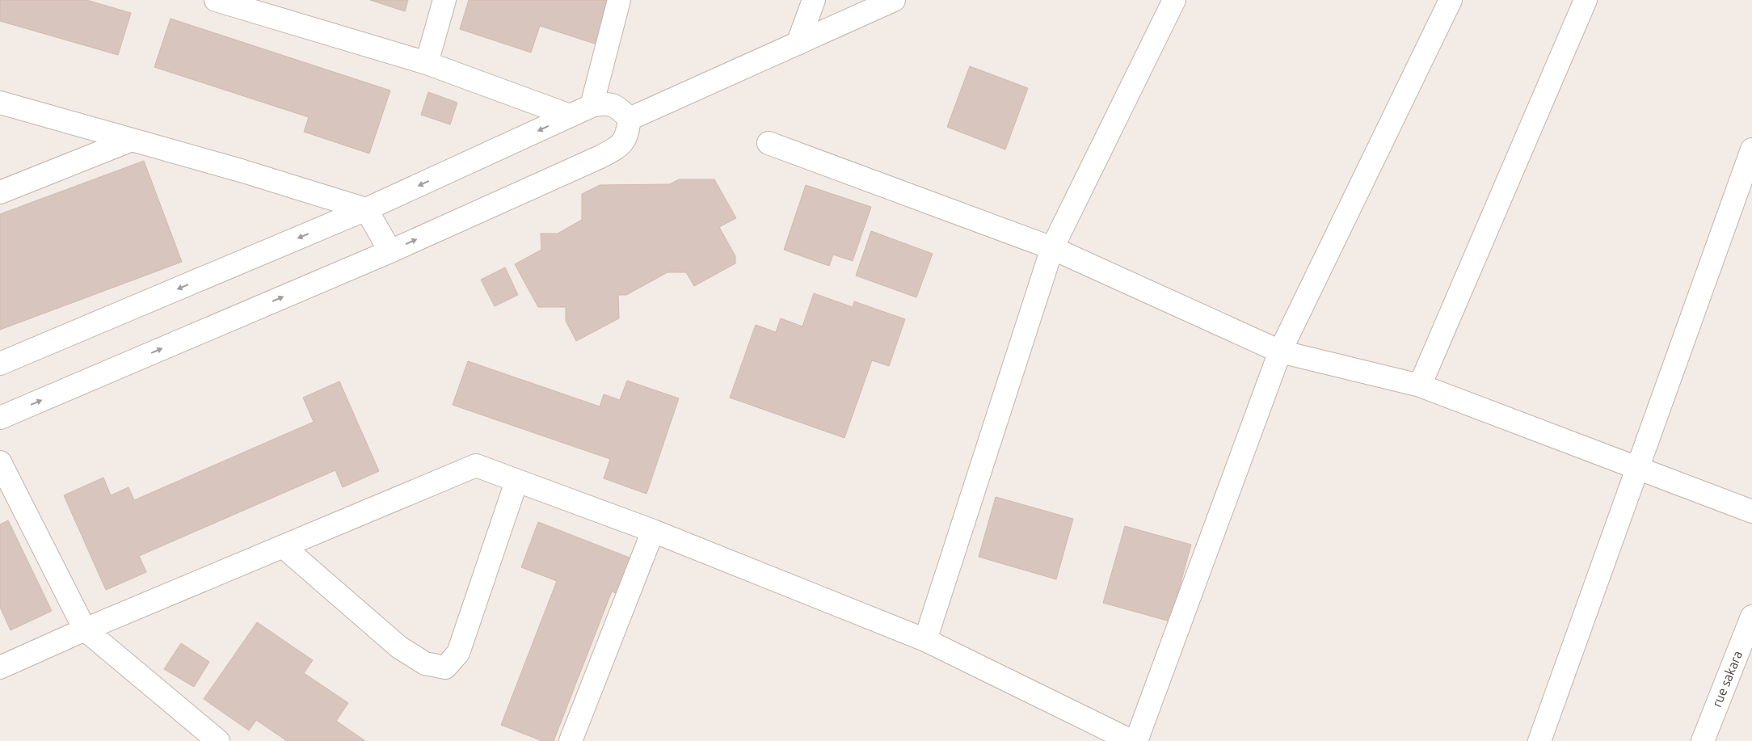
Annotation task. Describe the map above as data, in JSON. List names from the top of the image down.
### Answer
{
  "streets": {
    "street": ["rue sakara"]
  }
}
